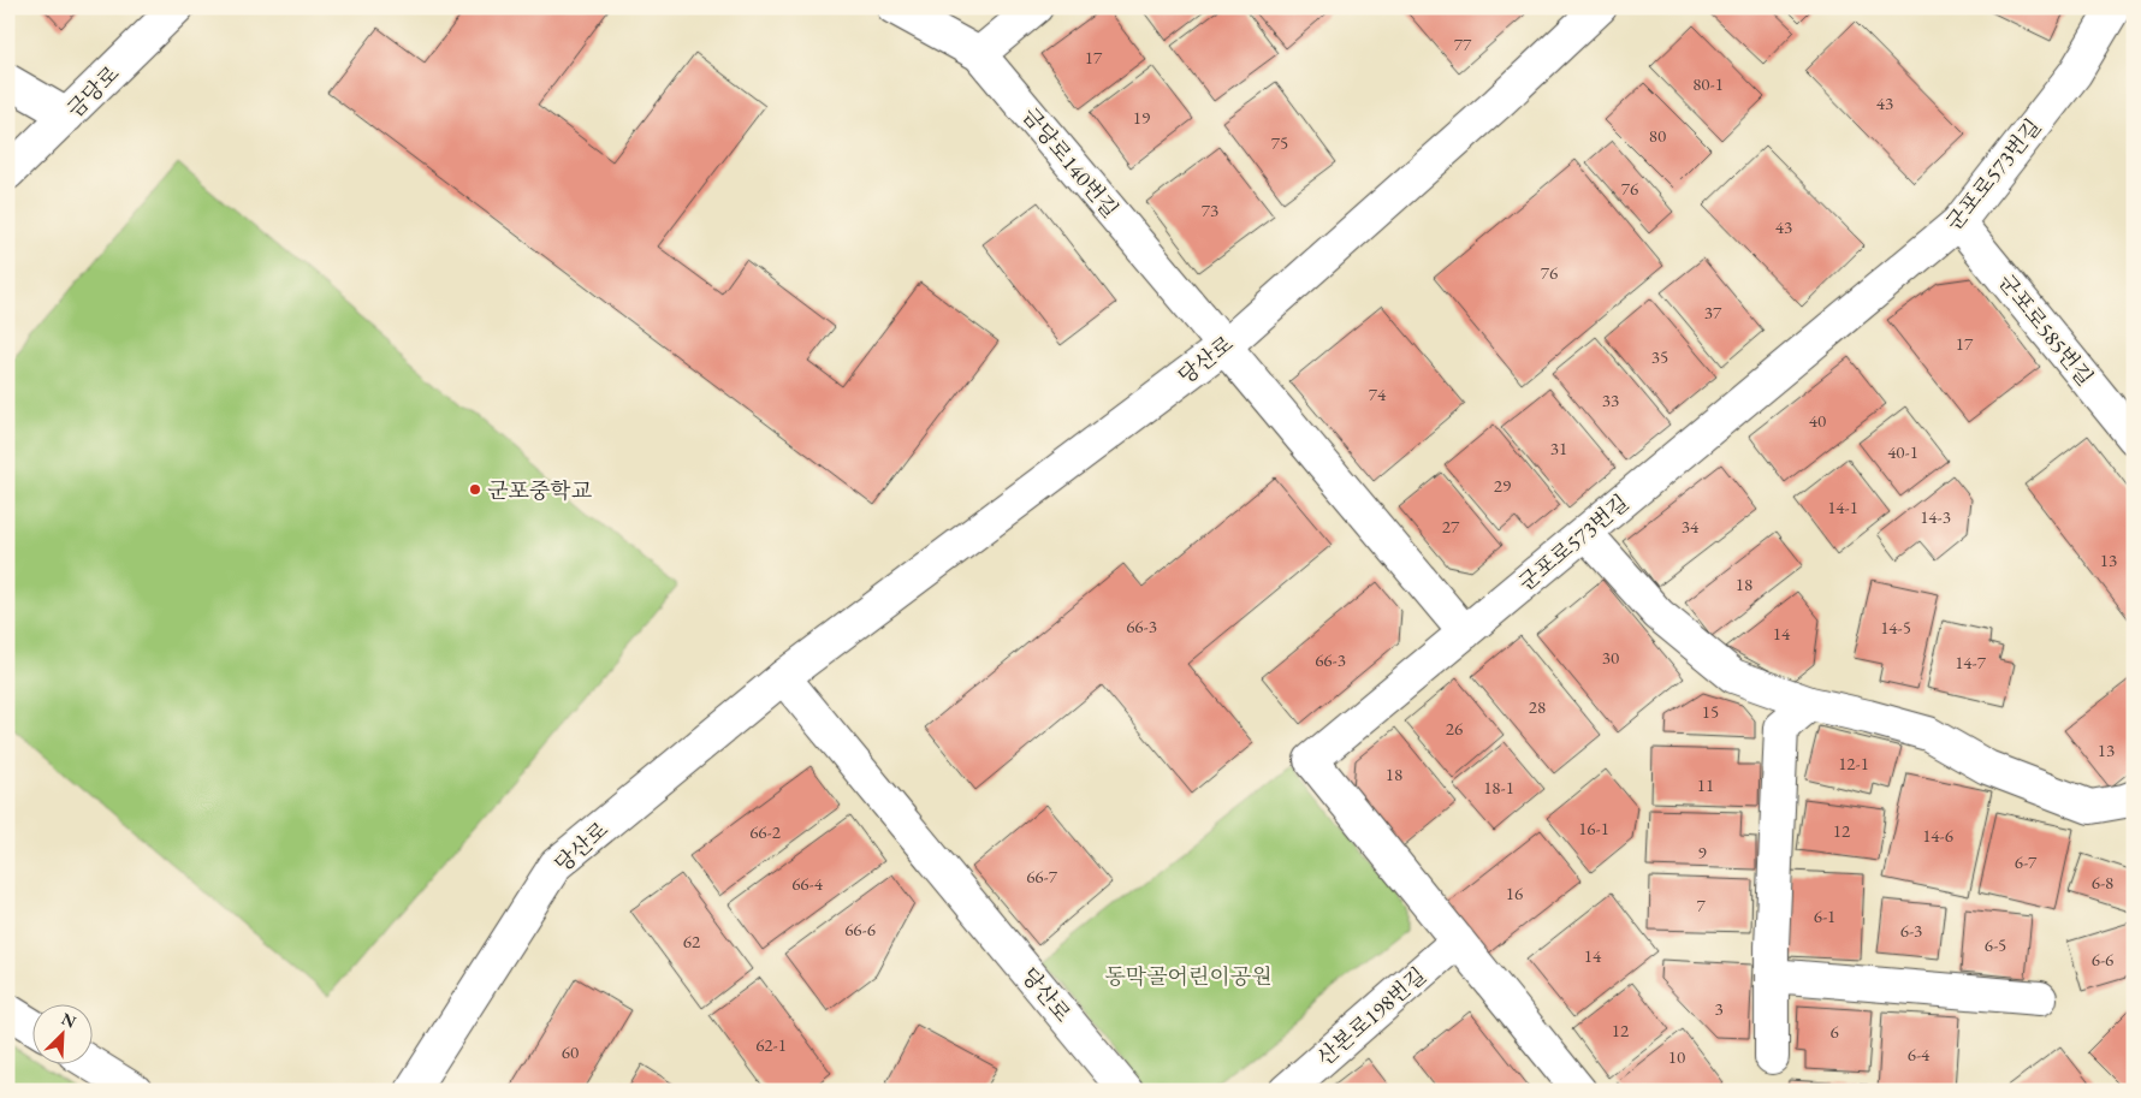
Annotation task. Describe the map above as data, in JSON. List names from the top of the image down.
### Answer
{
  "streets": {
    "street": [
      "금당로",
      "금당로140번길",
      "군포로573번길",
      "군포로585번길",
      "당산로",
      "산본로198번길"
    ]
  },
  "crossings": [
    ["금당로140번길", "군포로573번길"],
    ["금당로140번길", "당산로"],
    ["군포로573번길", "군포로585번길"],
    ["군포로573번길", "산본로198번길"]
  ],
  "parks": ["동막골어린이공원"],
  "places": ["군포중학교"],
  "house_numbers": [
    "77",
    "17",
    "80-1",
    "43",
    "19",
    "80",
    "75",
    "76",
    "73",
    "43",
    "76",
    "37",
    "17",
    "35",
    "74",
    "33",
    "40",
    "31",
    "40-1",
    "29",
    "14-1",
    "14-3",
    "27",
    "34",
    "13",
    "18",
    "66-3",
    "14-5",
    "14",
    "30",
    "66-3",
    "14-7",
    "28",
    "15",
    "26",
    "13",
    "12-1",
    "18",
    "11",
    "18-1",
    "16-1",
    "12",
    "66-2",
    "14-6",
    "9",
    "6-7",
    "66-7",
    "6-8",
    "66-4",
    "16",
    "7",
    "6-1",
    "66-6",
    "6-3",
    "62",
    "6-5",
    "14",
    "6-6",
    "3",
    "12",
    "6",
    "62-1",
    "60",
    "6-4",
    "10"
  ],
  "north": "top right"
}
